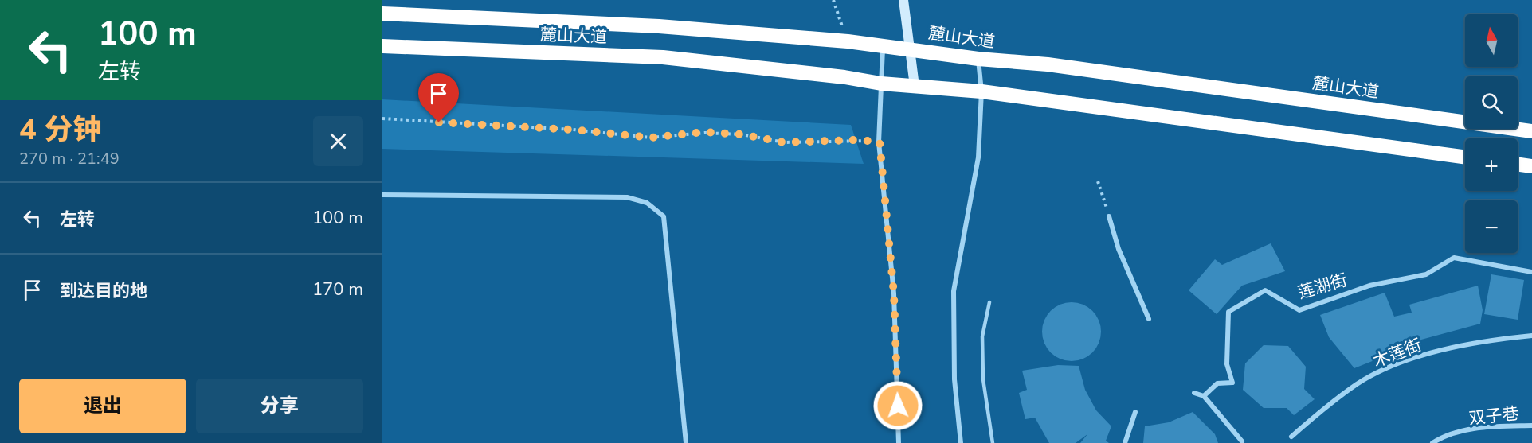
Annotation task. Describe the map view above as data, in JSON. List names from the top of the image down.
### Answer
{
  "streets": {
    "highway": ["麓山大道"],
    "street": ["莲湖街", "木莲街", "双子巷"]
  },
  "north": "top",
  "page": {
    "turn": ["100 m", "左转"],
    "map_buttons": ["+", "−"],
    "heading": ["4 分钟", "270 m · 21:49"],
    "list": [
      {
        "name": "左转",
        "value": "100 m"
      },
      {
        "name": "到达目的地",
        "value": "170 m"
      }
    ],
    "buttons": ["退出", "分享"]
  }
}
